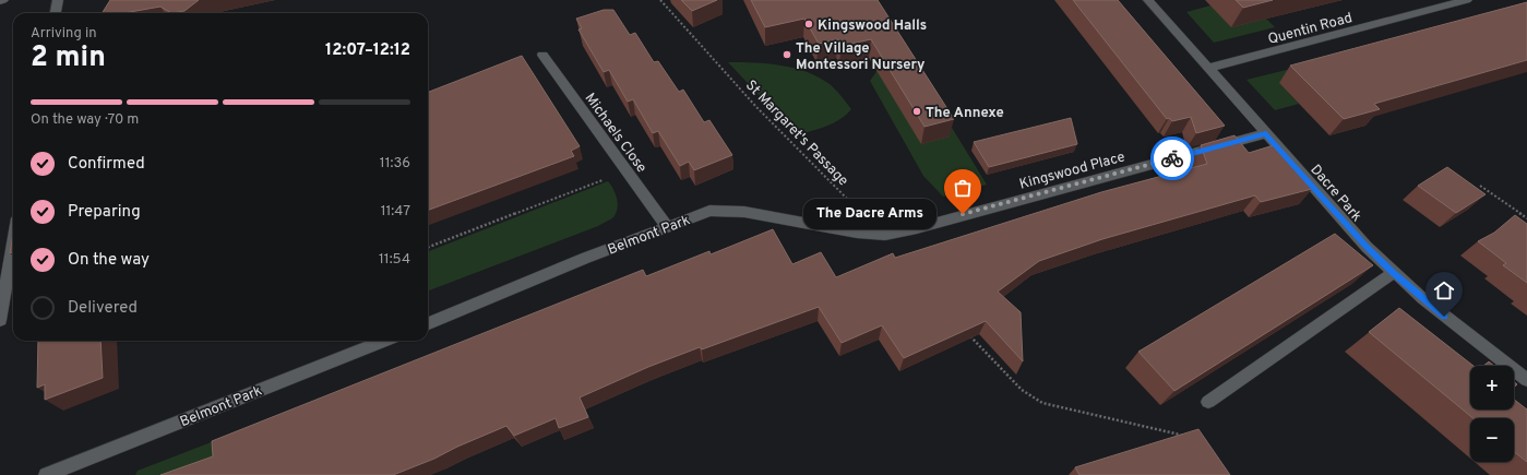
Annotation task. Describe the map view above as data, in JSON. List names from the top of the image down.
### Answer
{
  "streets": {
    "street": [
      "Quentin Road",
      "Michaels Close",
      "Kingswood Place",
      "Dacre Park",
      "Belmont Park"
    ],
    "path": ["St Margaret's Passage"]
  },
  "crossings": [
    ["Quentin Road", "Dacre Park"],
    ["Michaels Close", "Belmont Park"],
    ["Kingswood Place", "Dacre Park"],
    ["Kingswood Place", "Belmont Park"]
  ],
  "places": [
    "Kingswood Halls",
    "The Village Montessori Nursery",
    "The Annexe",
    "The Dacre Arms"
  ],
  "page": {
    "heading": ["2 min", "Arriving in", "12:07–12:12"],
    "bar": "On the way · 70 m",
    "list": [
      ["Confirmed", "11:36"],
      ["Preparing", "11:47"],
      ["On the way", "11:54"],
      "Delivered"
    ],
    "bubble": "The Dacre Arms",
    "map_buttons": ["+", "−"]
  }
}
